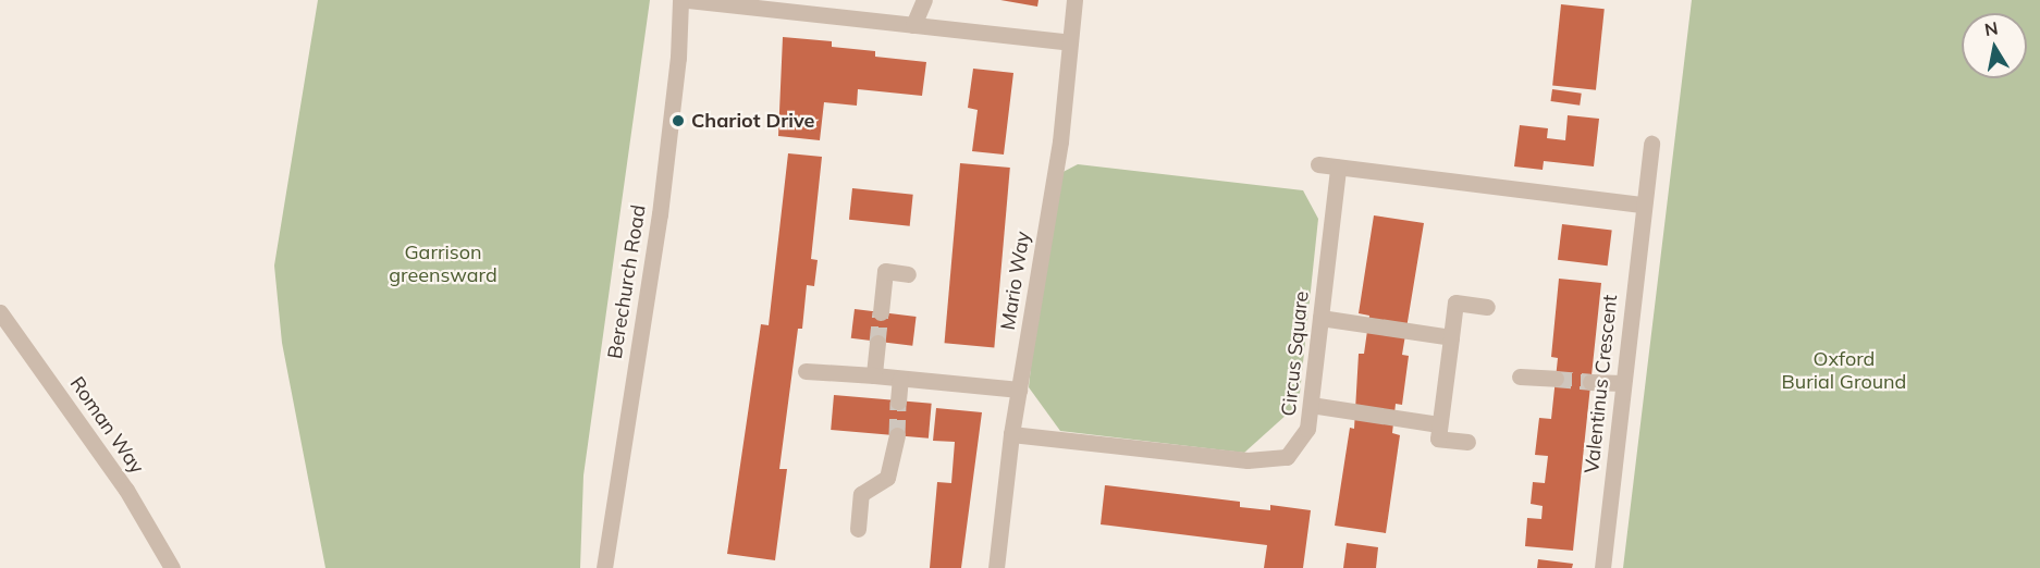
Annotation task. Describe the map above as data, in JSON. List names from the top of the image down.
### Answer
{
  "streets": {
    "street": [
      "Mario Way",
      "Berechurch Road",
      "Circus Square",
      "Valentinus Crescent",
      "Roman Way"
    ]
  },
  "crossings": [
    ["Mario Way", "Circus Square"]
  ],
  "parks": ["Garrison greensward", "Oxford Burial Ground"],
  "places": ["Chariot Drive"],
  "north": "top"
}
